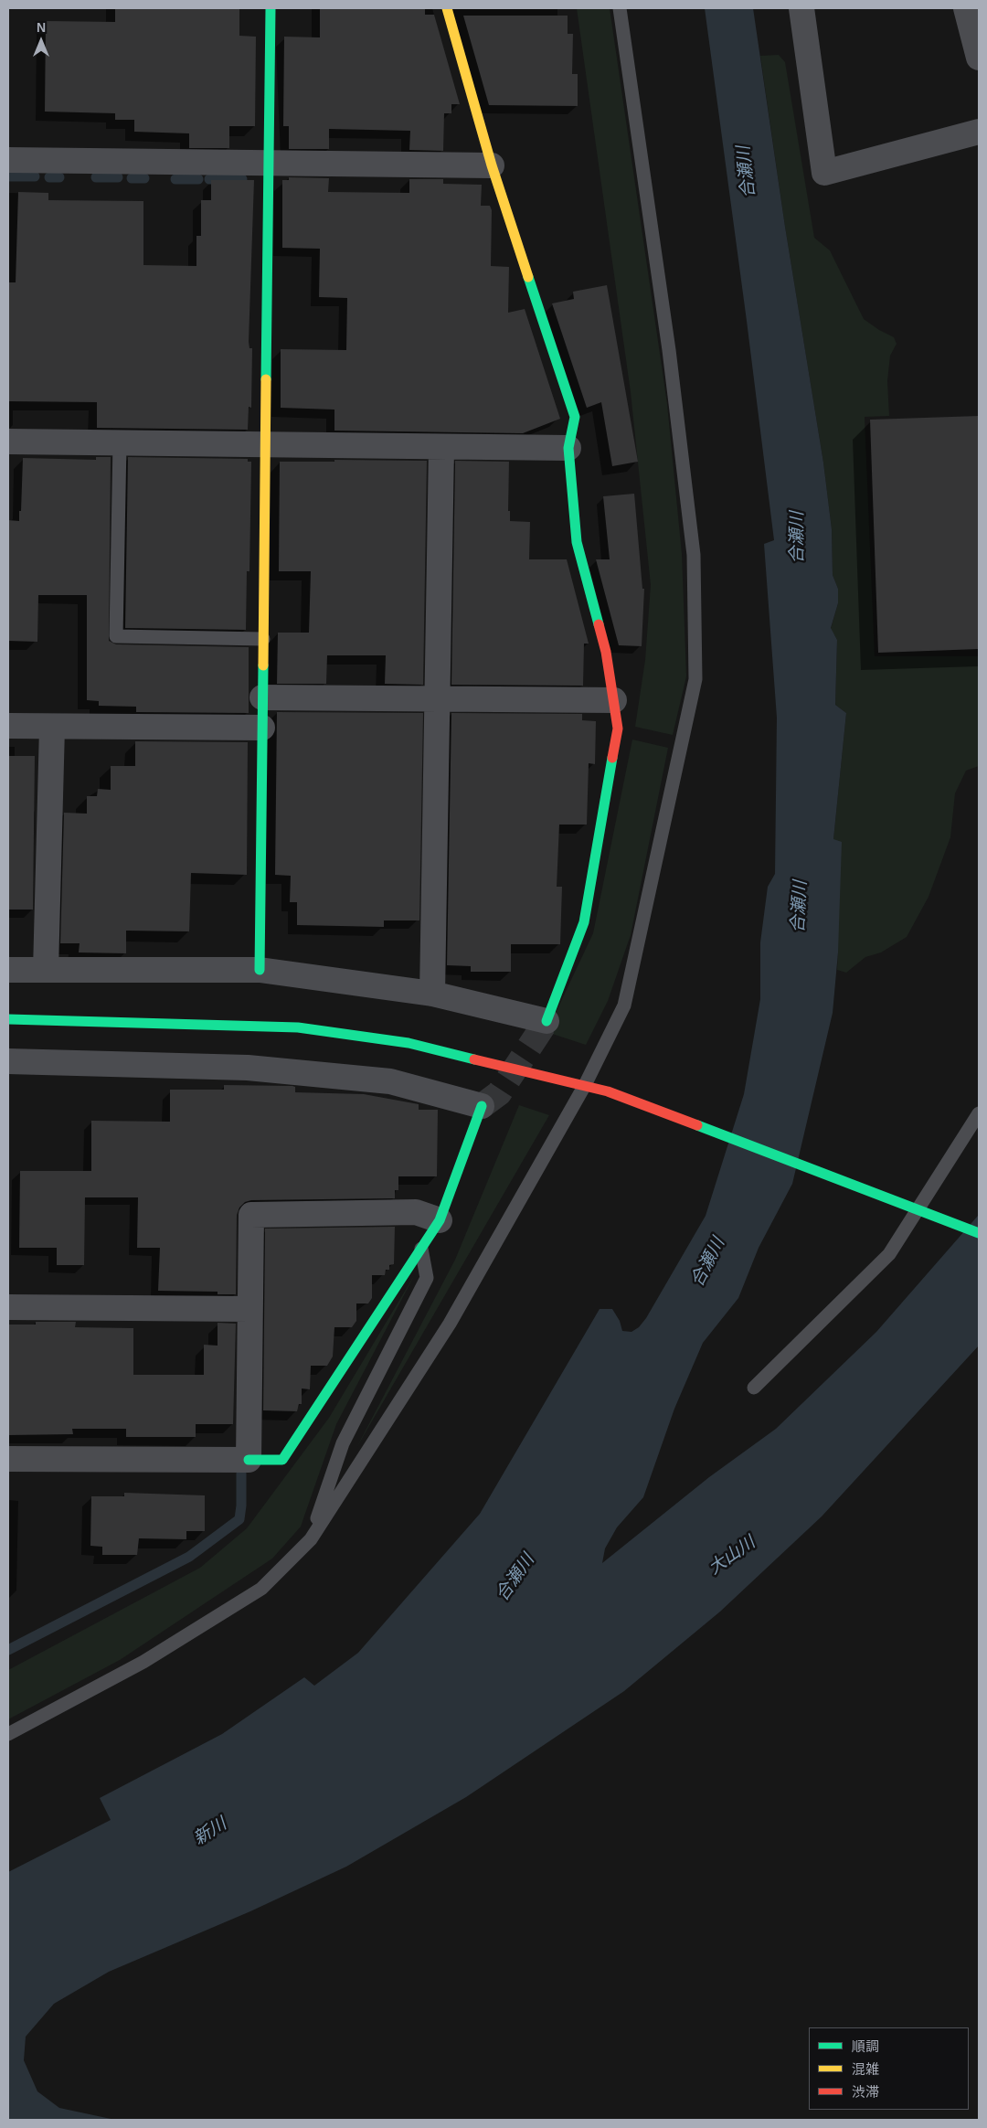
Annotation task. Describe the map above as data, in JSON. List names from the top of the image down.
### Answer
{
  "water": ["合瀬川", "大山川", "新川"],
  "legend": ["順調", "混雑", "渋滞"],
  "north": "top"
}
